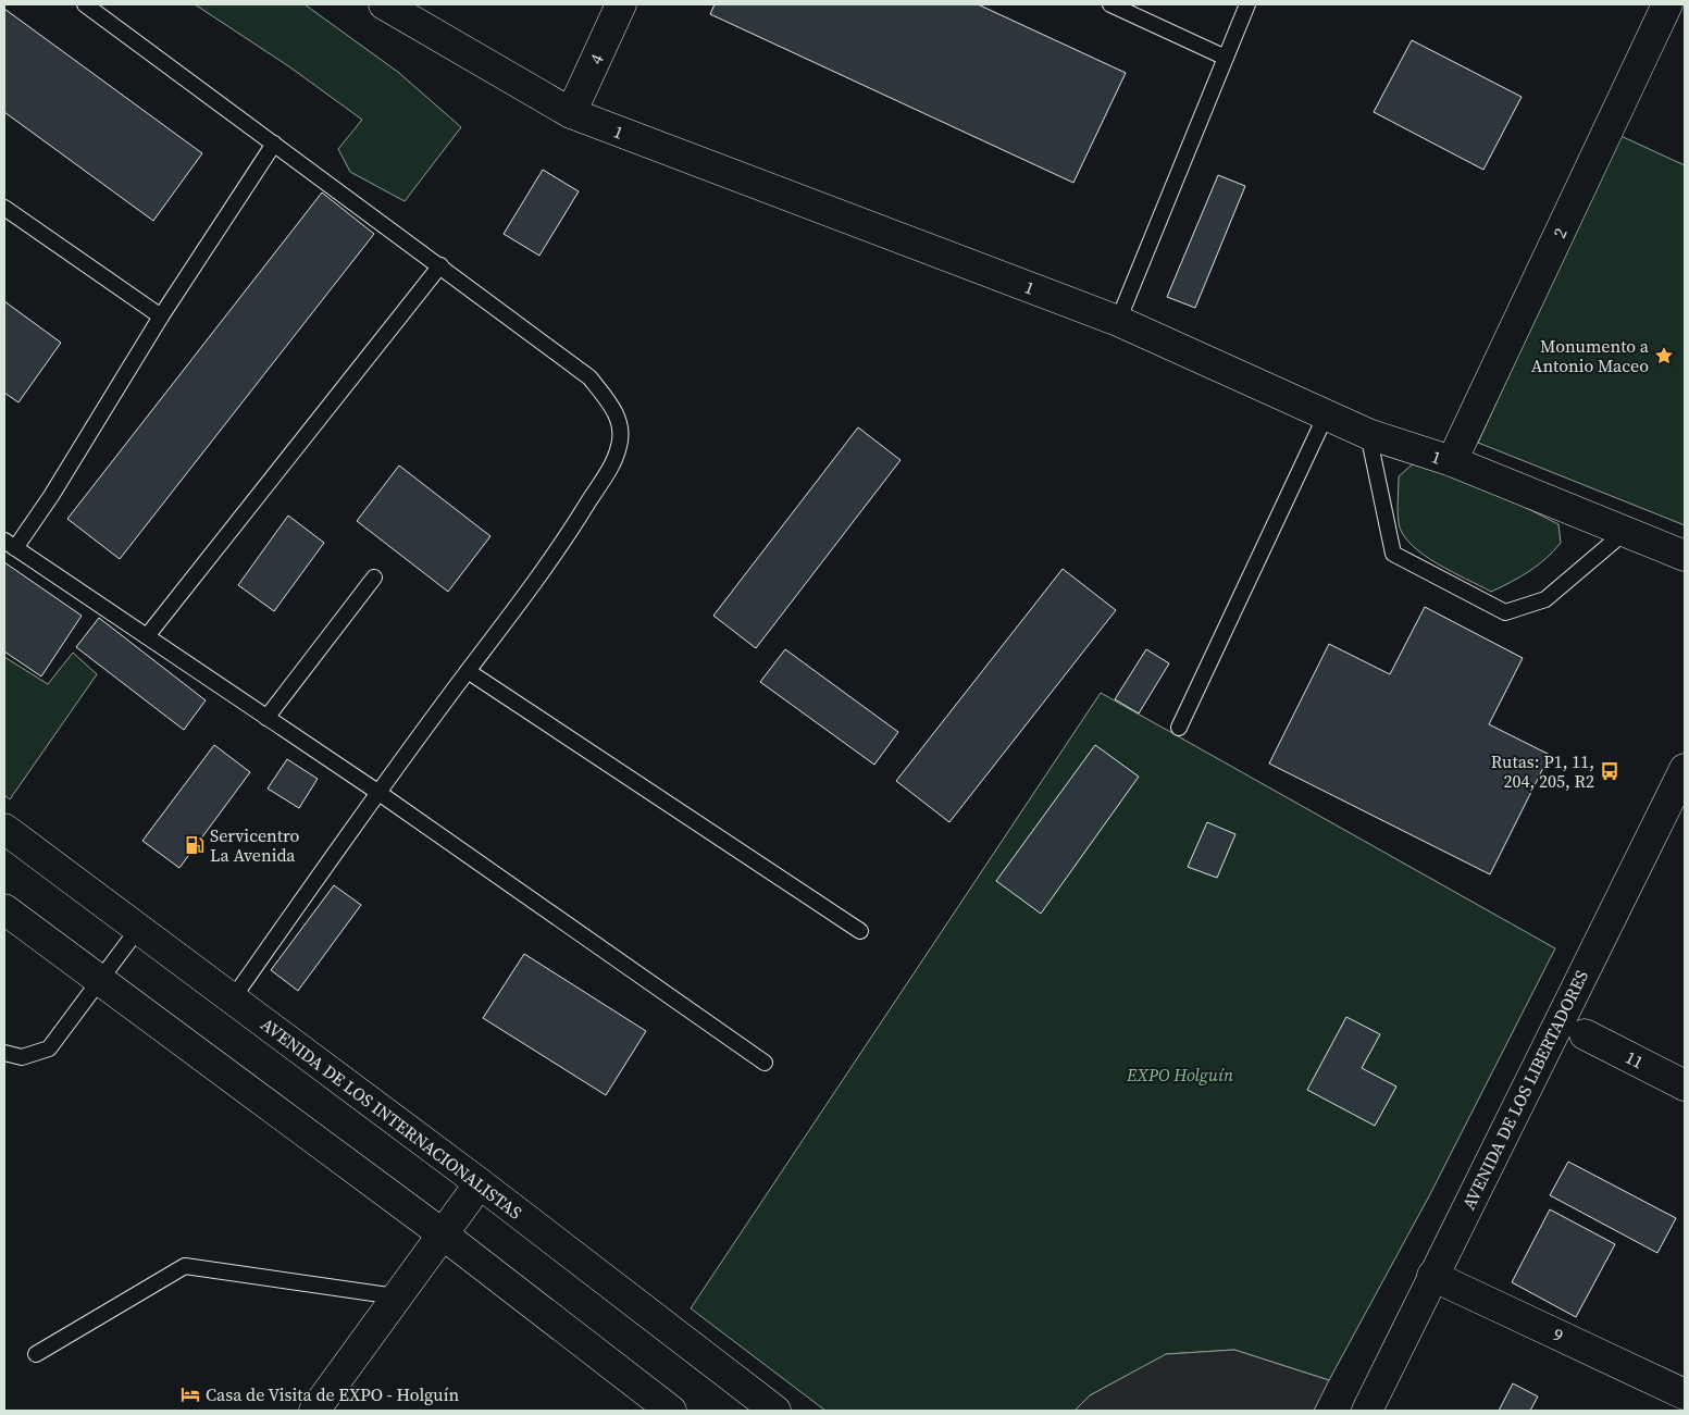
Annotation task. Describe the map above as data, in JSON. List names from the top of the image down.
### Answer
{
  "streets": {
    "main road": [
      "4",
      "1",
      "2",
      "11",
      "AVENIDA DE LOS LIBERTADORES",
      "AVENIDA DE LOS INTERNACIONALISTAS",
      "9"
    ]
  },
  "crossings": [
    ["4", "1"],
    ["1", "2"],
    ["AVENIDA DE LOS LIBERTADORES", "9"]
  ],
  "parks": ["EXPO Holguín"],
  "places": {
    "place": ["Monumento a Antonio Maceo"],
    "bus stop": ["Rutas: P1, 11, 204, 205, R2"],
    "fuel station": ["Servicentro La Avenida"],
    "hotel": ["Casa de Visita de EXPO - Holguín"]
  }
}
